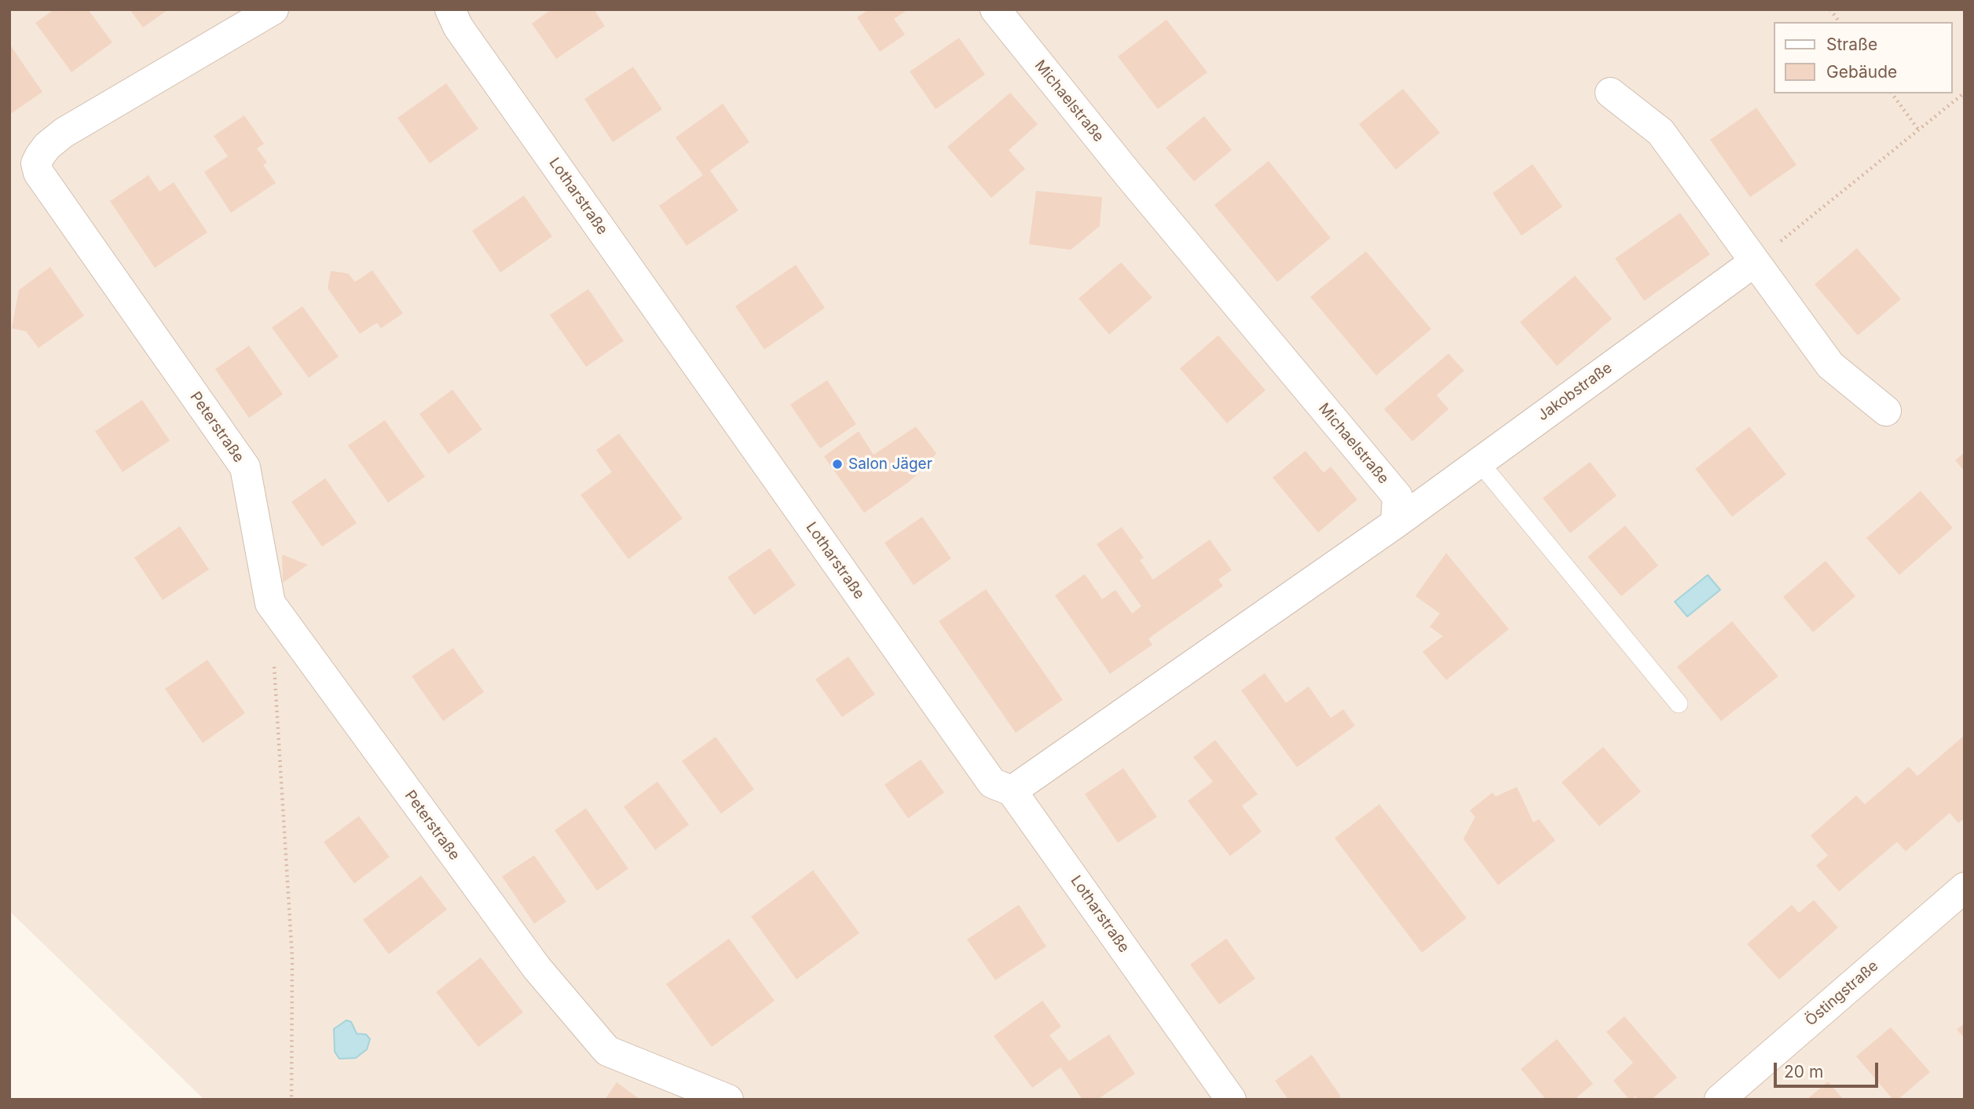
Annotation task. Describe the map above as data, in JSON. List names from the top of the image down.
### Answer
{
  "streets": {
    "street": [
      "Michaelstraße",
      "Lotharstraße",
      "Jakobstraße",
      "Peterstraße",
      "Östingstraße"
    ]
  },
  "crossings": [
    ["Michaelstraße", "Jakobstraße"]
  ],
  "places": ["Salon Jäger"],
  "legend": ["Straße", "Gebäude"],
  "scale_bar": "20 m"
}
